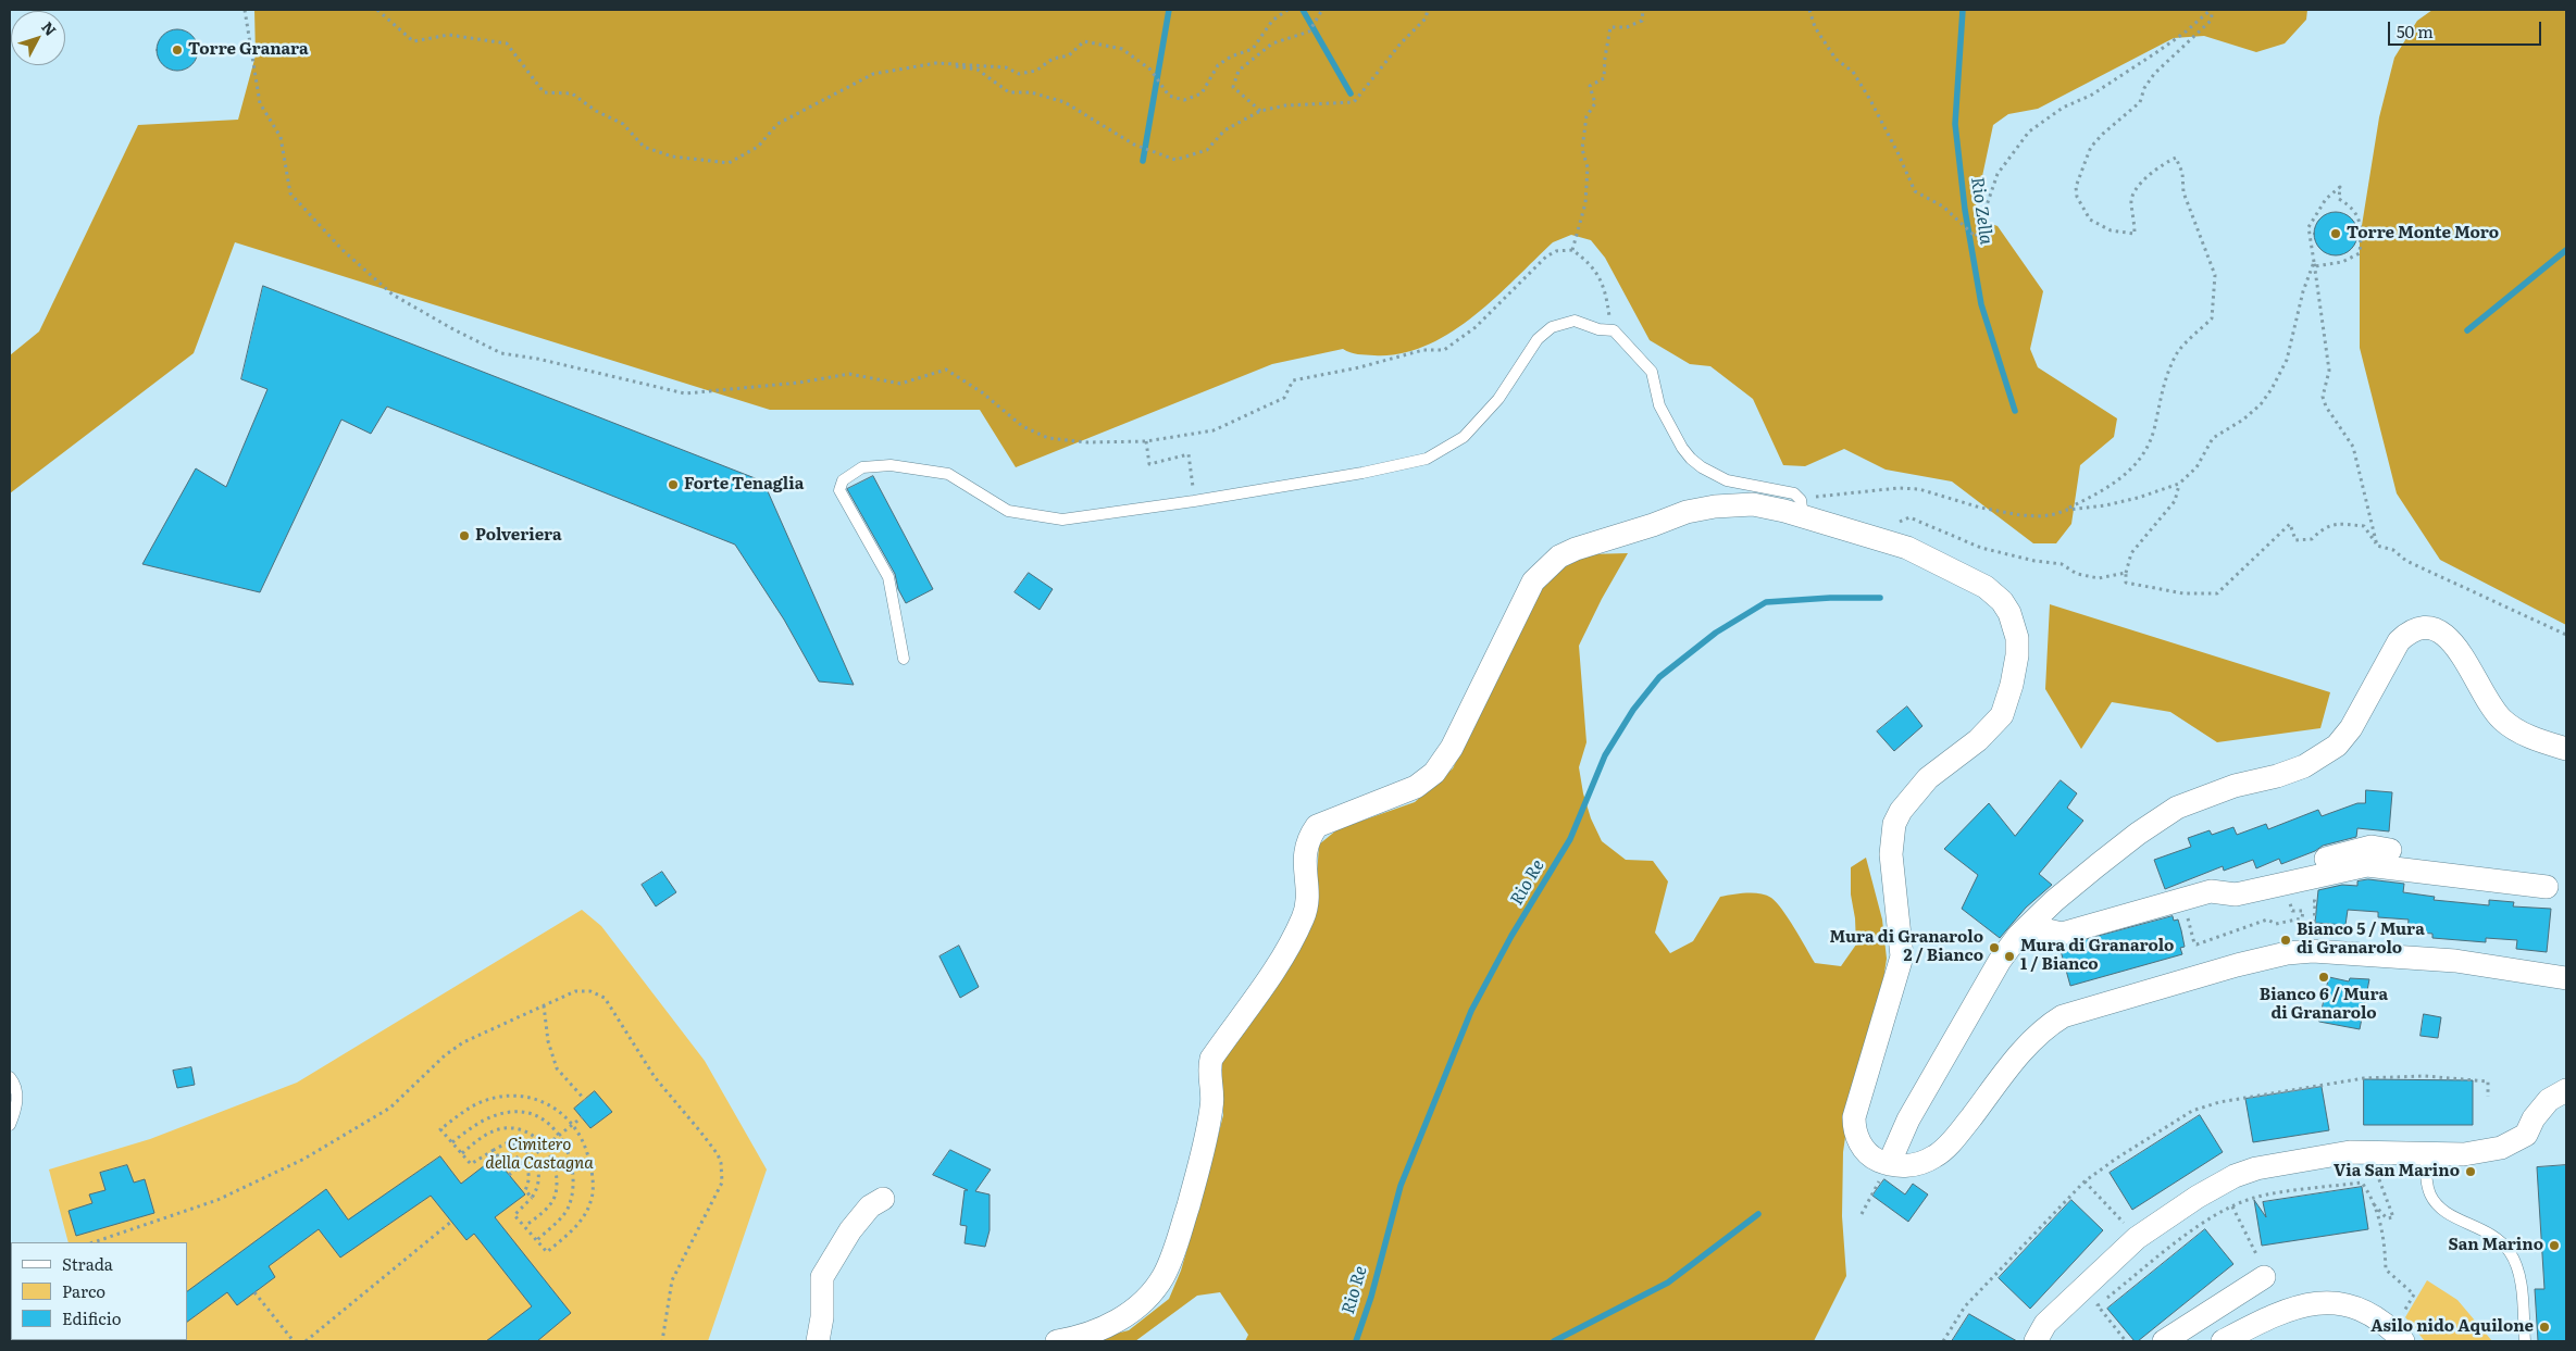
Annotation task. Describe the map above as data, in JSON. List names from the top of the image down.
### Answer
{
  "water": ["Rio Zella", "Rio Re"],
  "parks": ["Cimitero della Castagna"],
  "places": [
    "Torre Granara",
    "Torre Monte Moro",
    "Forte Tenaglia",
    "Polveriera",
    "Bianco 5 / Mura di Granarolo",
    "Mura di Granarolo 2 / Bianco",
    "Mura di Granarolo 1 / Bianco",
    "Bianco 6 / Mura di Granarolo",
    "Via San Marino",
    "San Marino",
    "Asilo nido Aquilone"
  ],
  "legend": ["Strada", "Parco", "Edificio"],
  "scale_bar": "50 m",
  "north": "top right"
}
